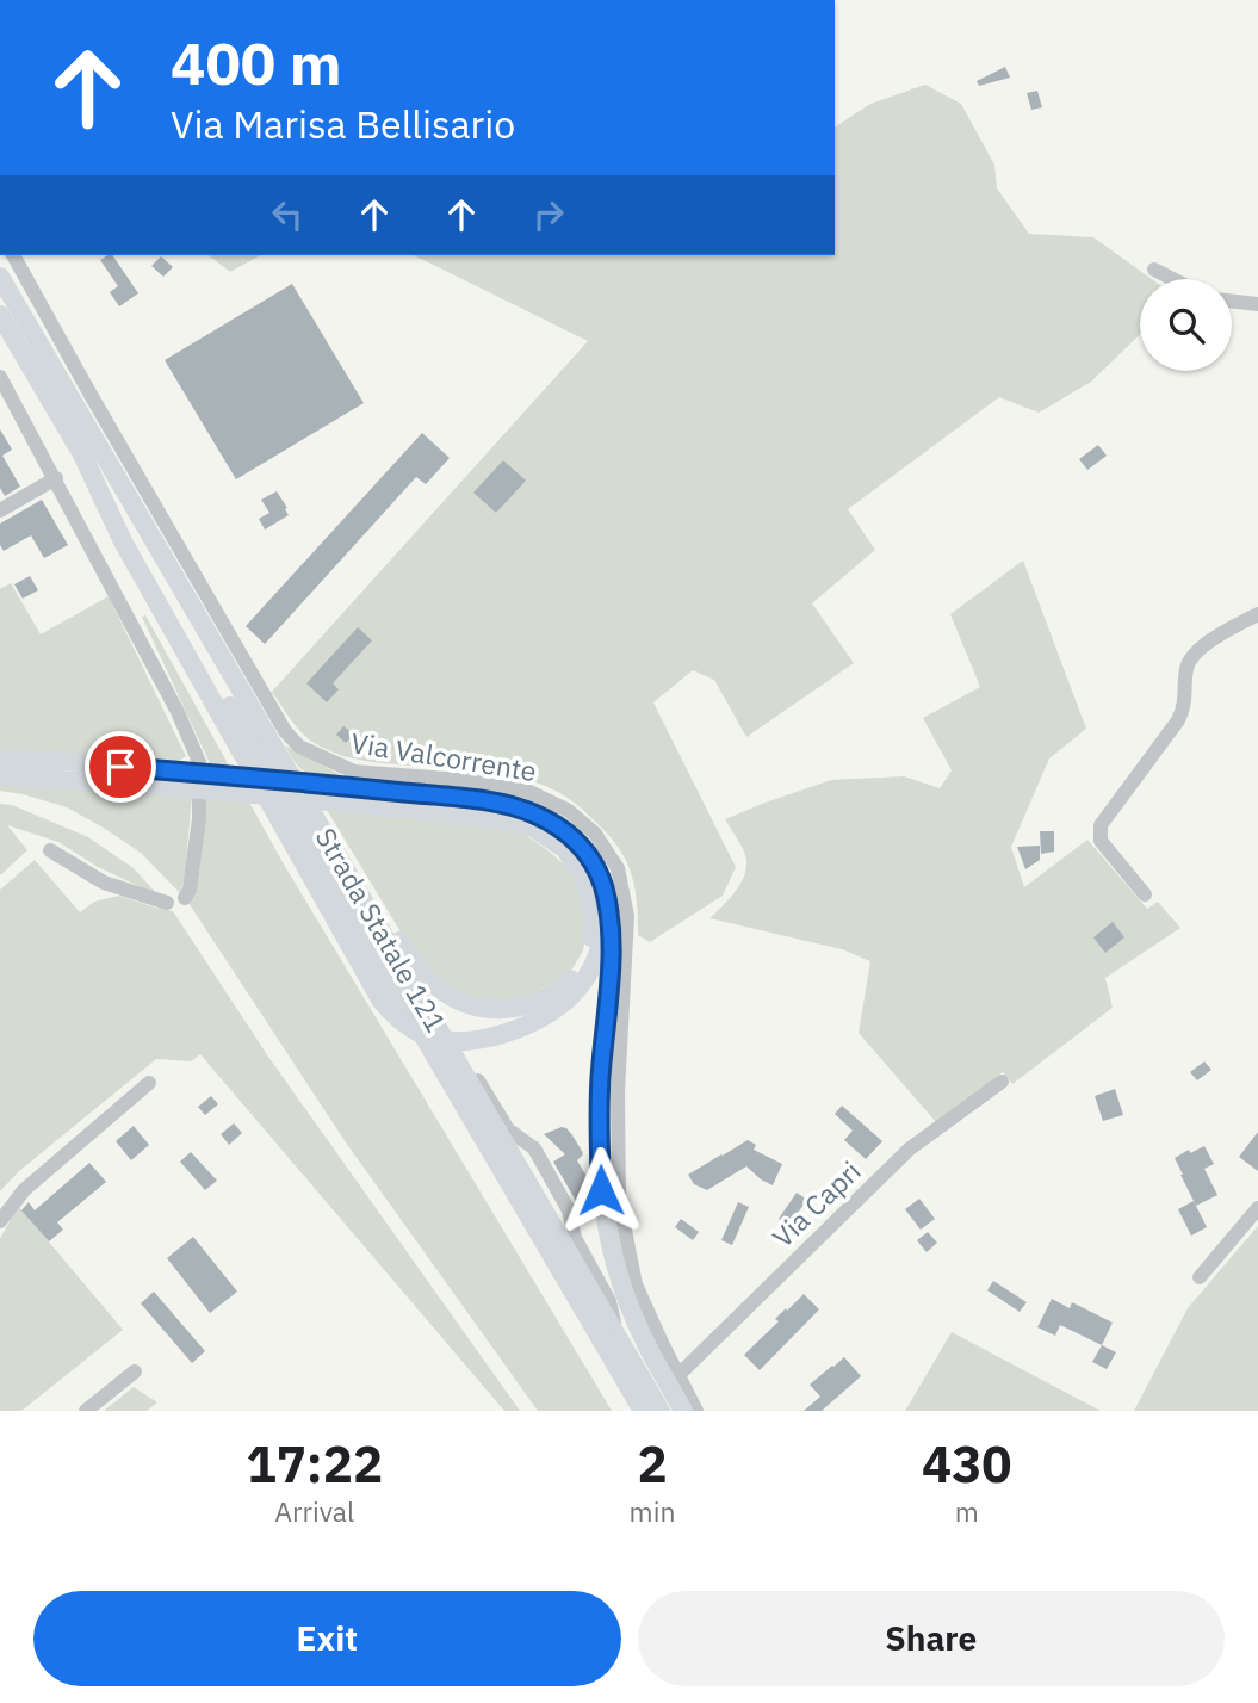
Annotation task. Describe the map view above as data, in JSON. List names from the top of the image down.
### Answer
{
  "streets": {
    "main road": ["Strada Statale 121"],
    "street": ["Via Valcorrente", "Via Capri"]
  },
  "crossings": [
    ["Via Valcorrente", "Via Capri"]
  ],
  "page": {
    "turn": ["400 m", "Via Marisa Bellisario"],
    "eta": [
      "17:22",
      "Arrival",
      "2",
      "min",
      "430",
      "m"
    ],
    "buttons": ["Exit", "Share"]
  }
}
